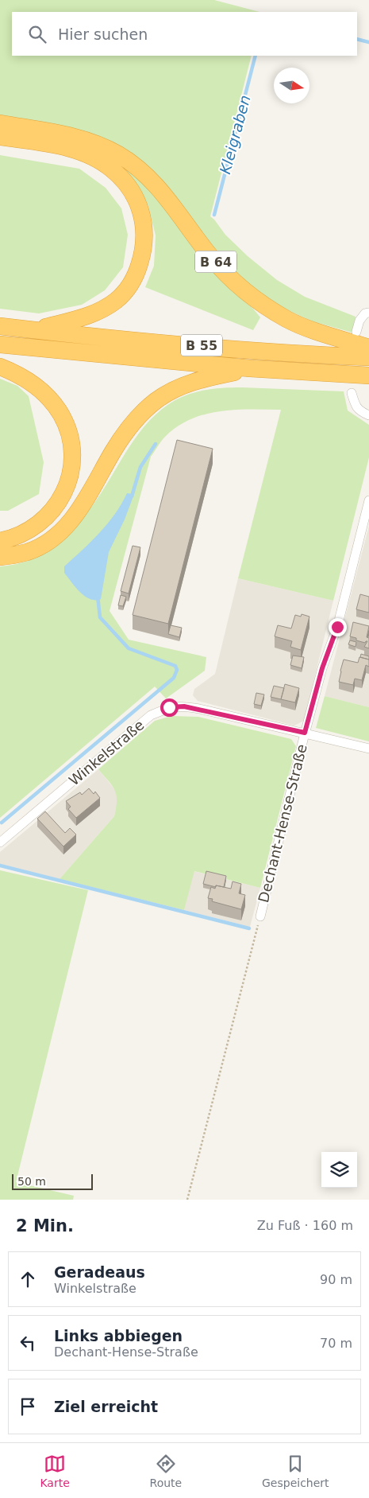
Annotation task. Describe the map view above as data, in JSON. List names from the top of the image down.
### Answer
{
  "streets": {
    "highway": ["B 64", "B 55"],
    "street": ["Winkelstraße", "Dechant-Hense-Straße"]
  },
  "crossings": [
    ["Winkelstraße", "Dechant-Hense-Straße"]
  ],
  "water": ["Kleigraben"],
  "scale_bar": "50 m",
  "north": "right",
  "page": {
    "search": "Hier suchen",
    "scale": "50 m",
    "heading": ["2 Min.", "Zu Fuß · 160 m"],
    "list": [
      ["Geradeaus", "Winkelstraße", "90 m"],
      ["Links abbiegen", "Dechant-Hense-Straße", "70 m"],
      "Ziel erreicht"
    ],
    "nav": ["Karte", "Route", "Gespeichert"]
  }
}
